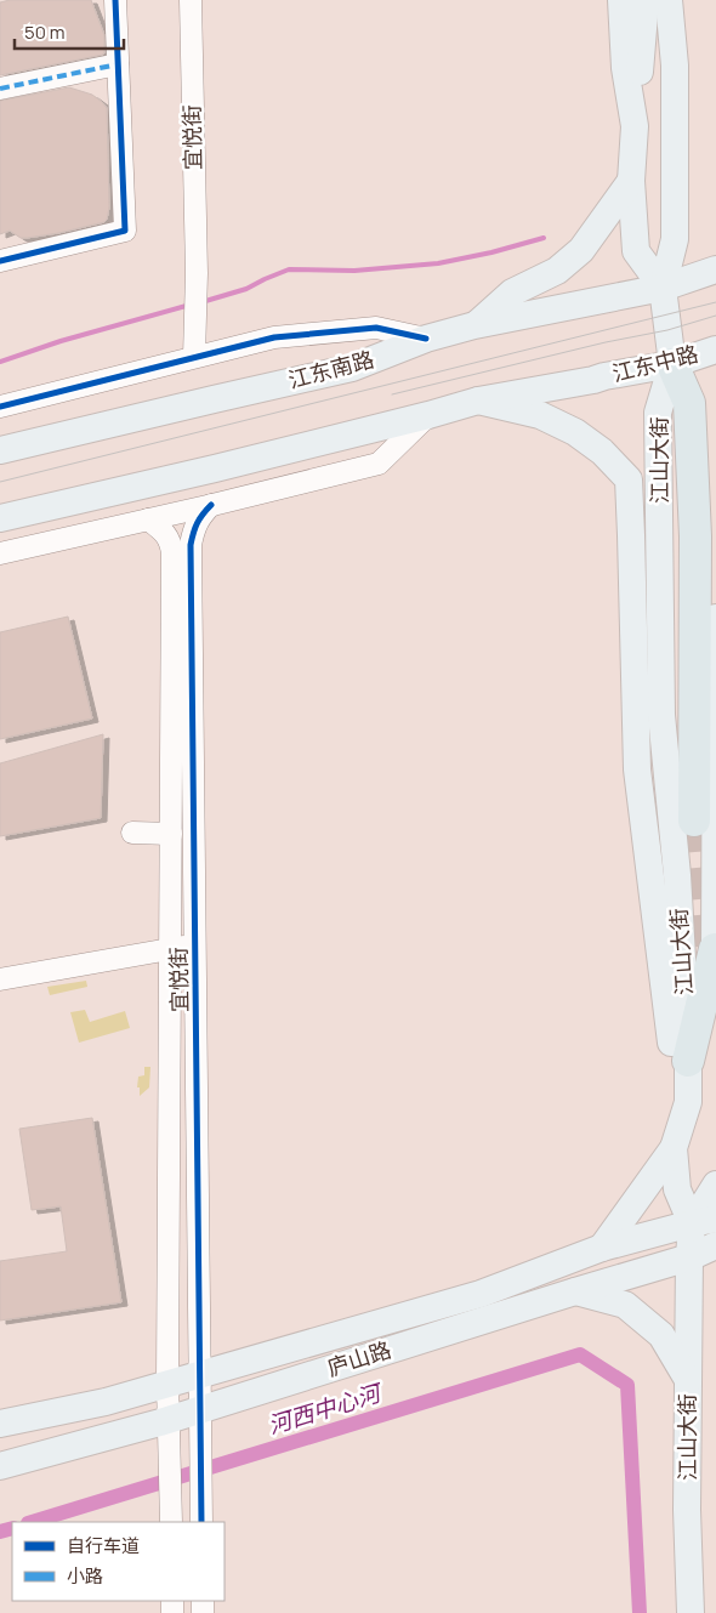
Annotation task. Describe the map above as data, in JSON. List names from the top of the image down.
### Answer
{
  "streets": {
    "main road": [
      "江东中路",
      "江东南路",
      "江山大街",
      "庐山路"
    ],
    "street": ["宜悦街"]
  },
  "crossings": [
    ["宜悦街", "庐山路"],
    ["江东中路", "江山大街"],
    ["江东南路", "江山大街"],
    ["江山大街", "庐山路"]
  ],
  "water": ["河西中心河"],
  "legend": ["自行车道", "小路"],
  "scale_bar": "50 m"
}
